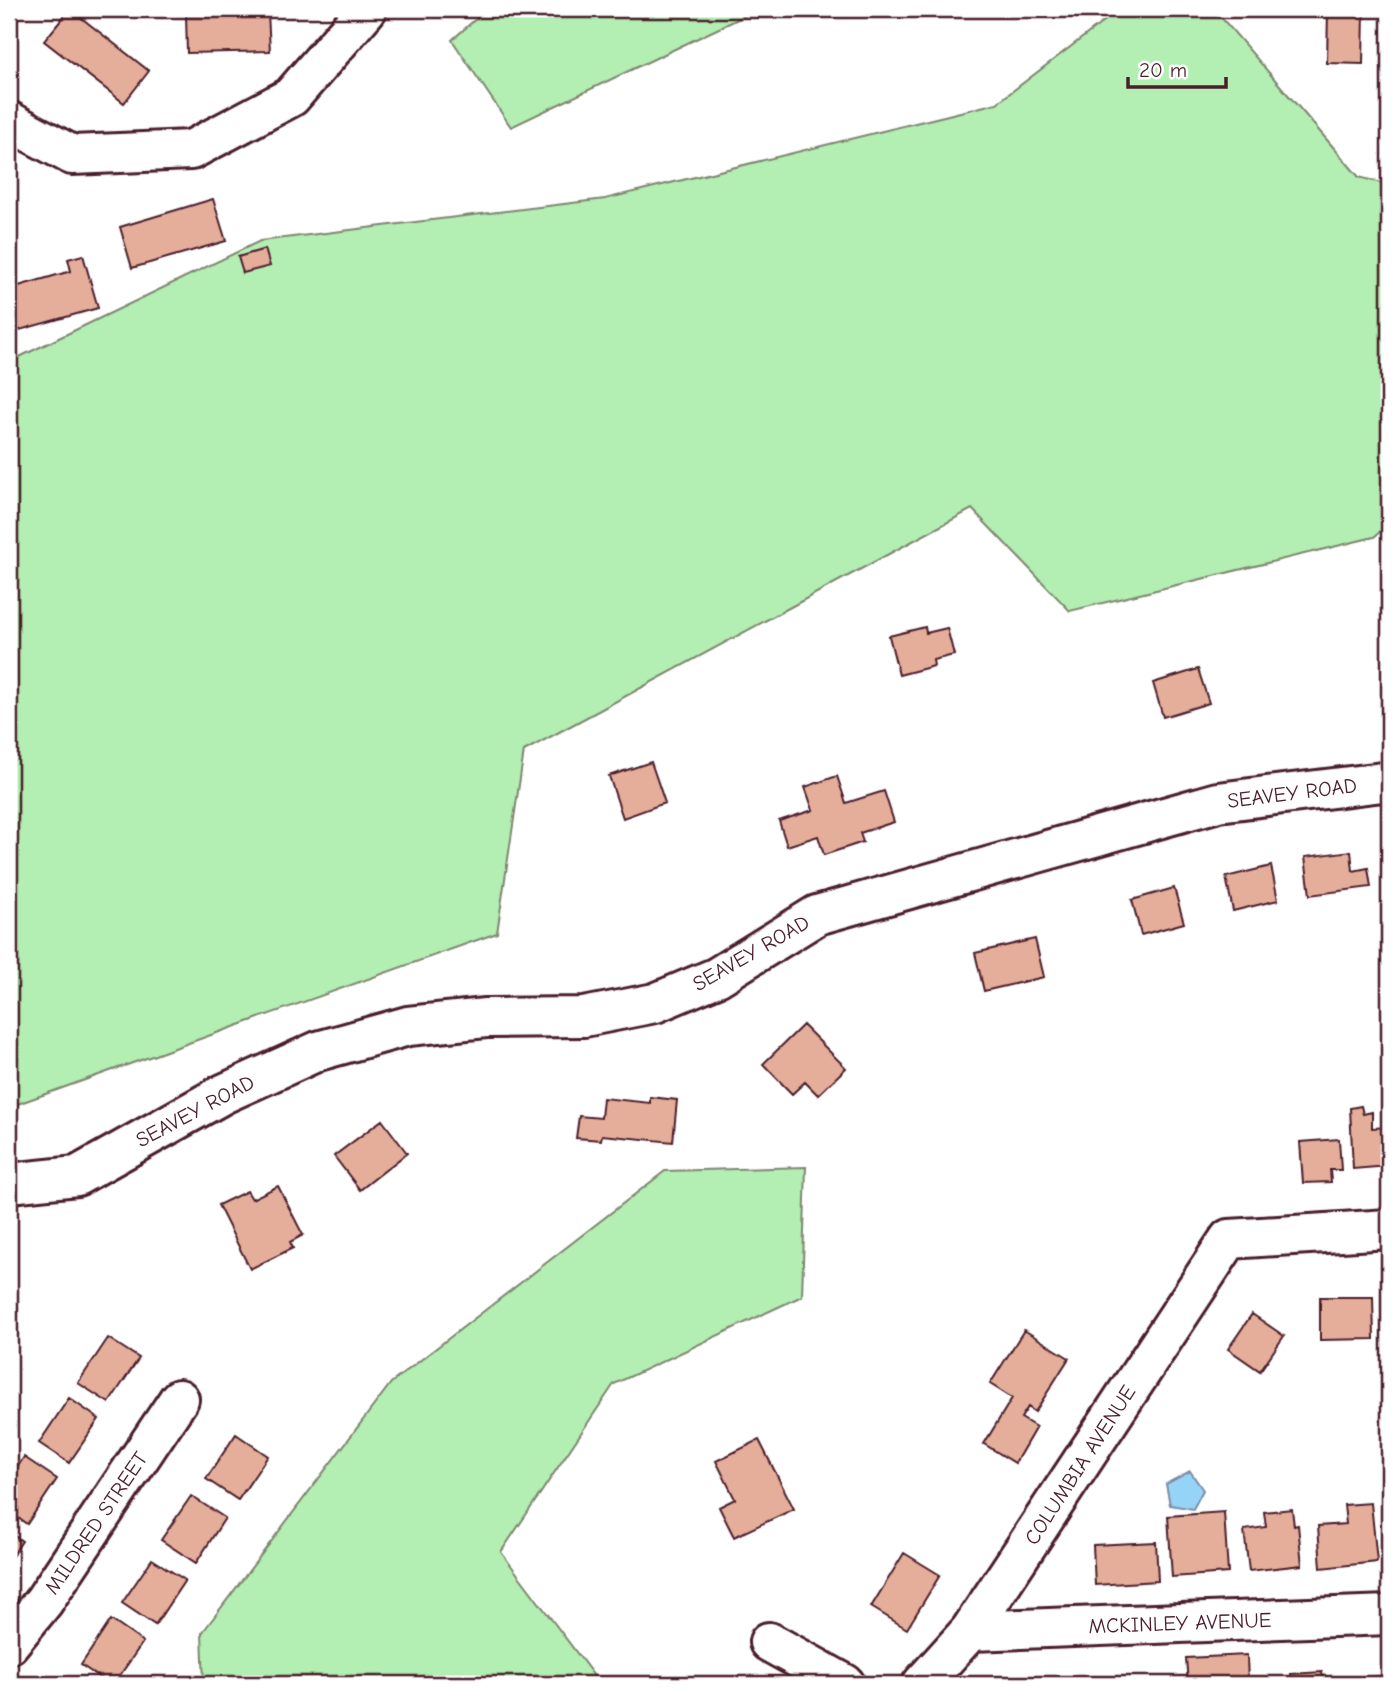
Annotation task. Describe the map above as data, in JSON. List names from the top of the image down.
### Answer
{
  "streets": {
    "street": [
      "SEAVEY ROAD",
      "COLUMBIA AVENUE",
      "MILDRED STREET",
      "MCKINLEY AVENUE"
    ]
  },
  "crossings": [
    ["COLUMBIA AVENUE", "MCKINLEY AVENUE"]
  ],
  "scale_bar": "20 m"
}
